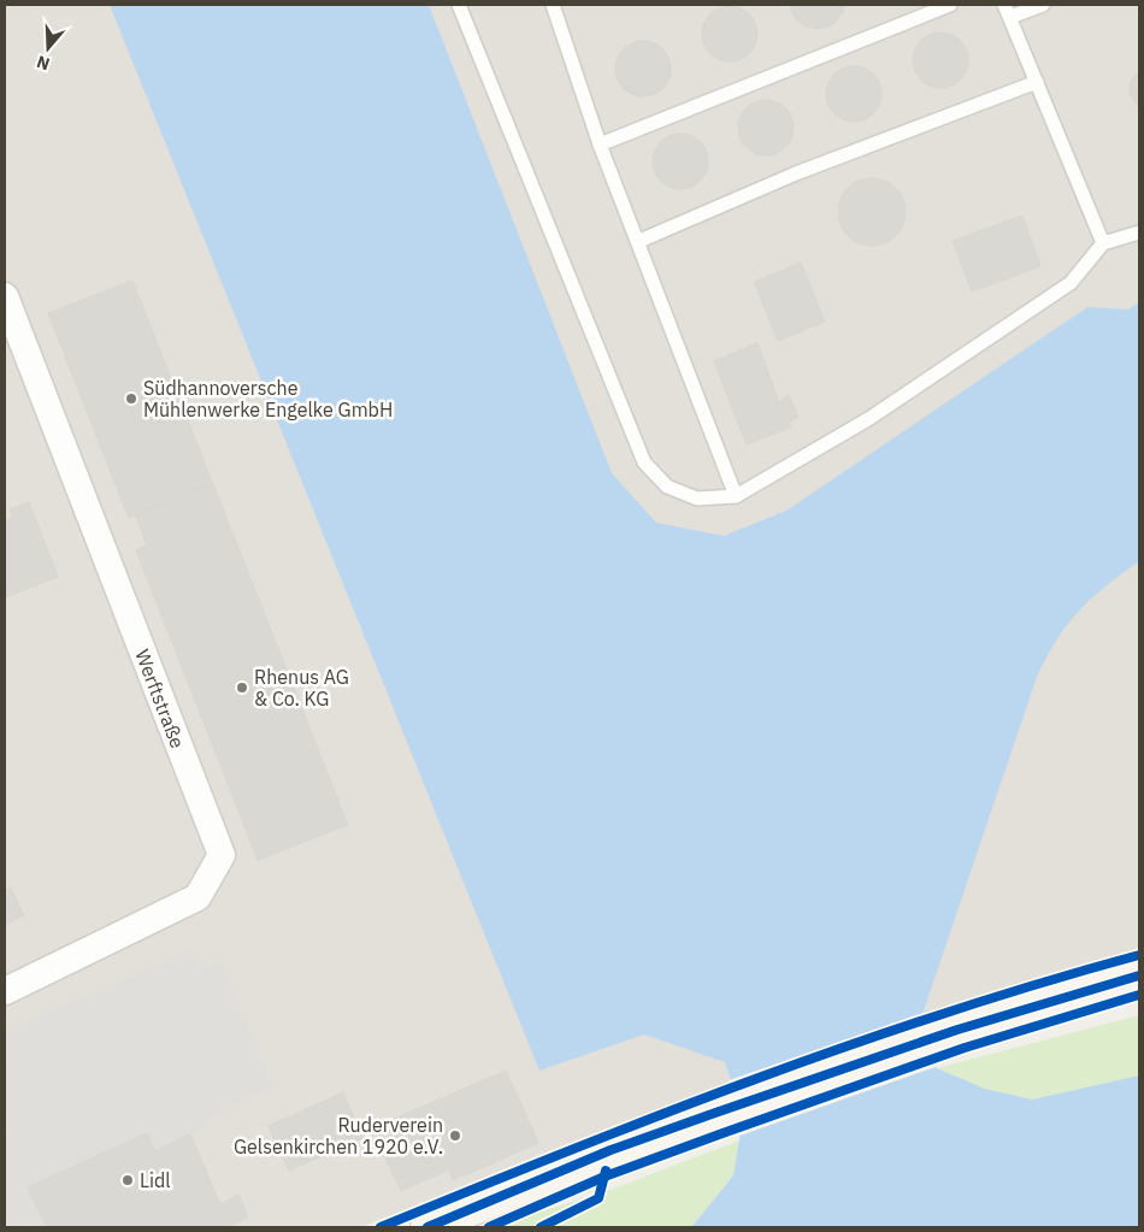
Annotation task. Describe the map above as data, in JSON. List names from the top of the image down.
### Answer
{
  "streets": {
    "street": ["Werftstraße"]
  },
  "places": [
    "Südhannoversche Mühlenwerke Engelke GmbH",
    "Rhenus AG & Co. KG",
    "Ruderverein Gelsenkirchen 1920 e.V.",
    "Lidl"
  ],
  "north": "bottom"
}
